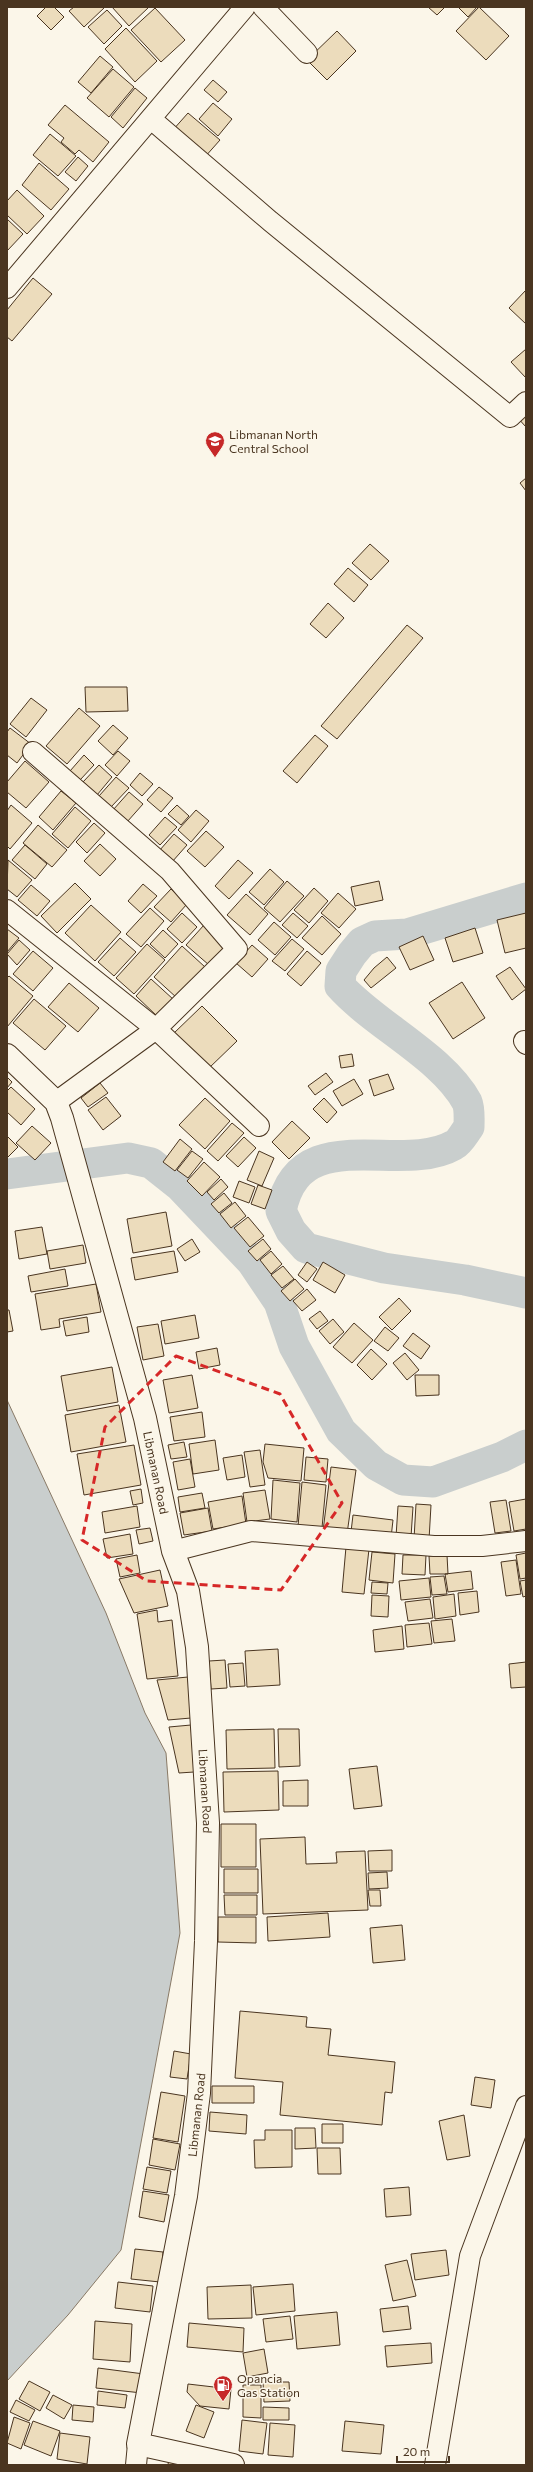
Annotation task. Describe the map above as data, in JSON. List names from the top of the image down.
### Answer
{
  "streets": {
    "main road": ["Libmanan Road"]
  },
  "places": {
    "school or university": ["Libmanan North Central School"],
    "fuel station": ["Opancia Gas Station"]
  },
  "scale_bar": "20 m"
}
